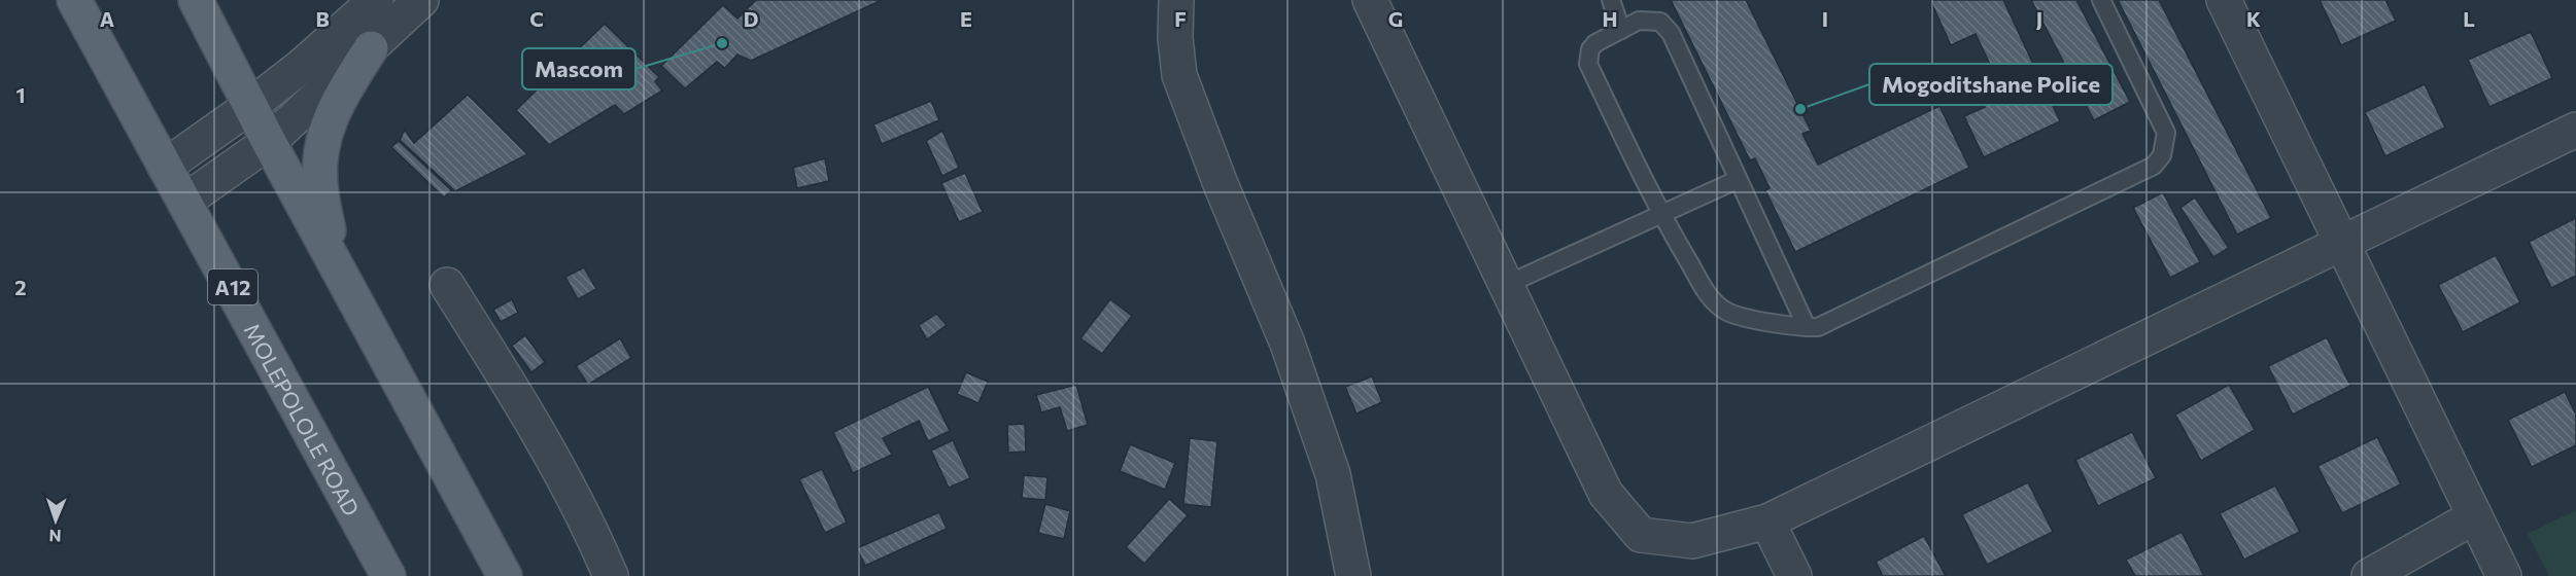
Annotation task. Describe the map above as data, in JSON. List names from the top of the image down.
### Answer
{
  "streets": {
    "main road": ["A12", "MOLEPOLOLE ROAD"]
  },
  "places": ["Mascom", "Mogoditshane Police"],
  "north": "bottom",
  "grid": {
    "columns": [
      "A",
      "B",
      "C",
      "D",
      "E",
      "F",
      "G",
      "H",
      "I",
      "J",
      "K",
      "L"
    ],
    "rows": ["1", "2"]
  }
}
